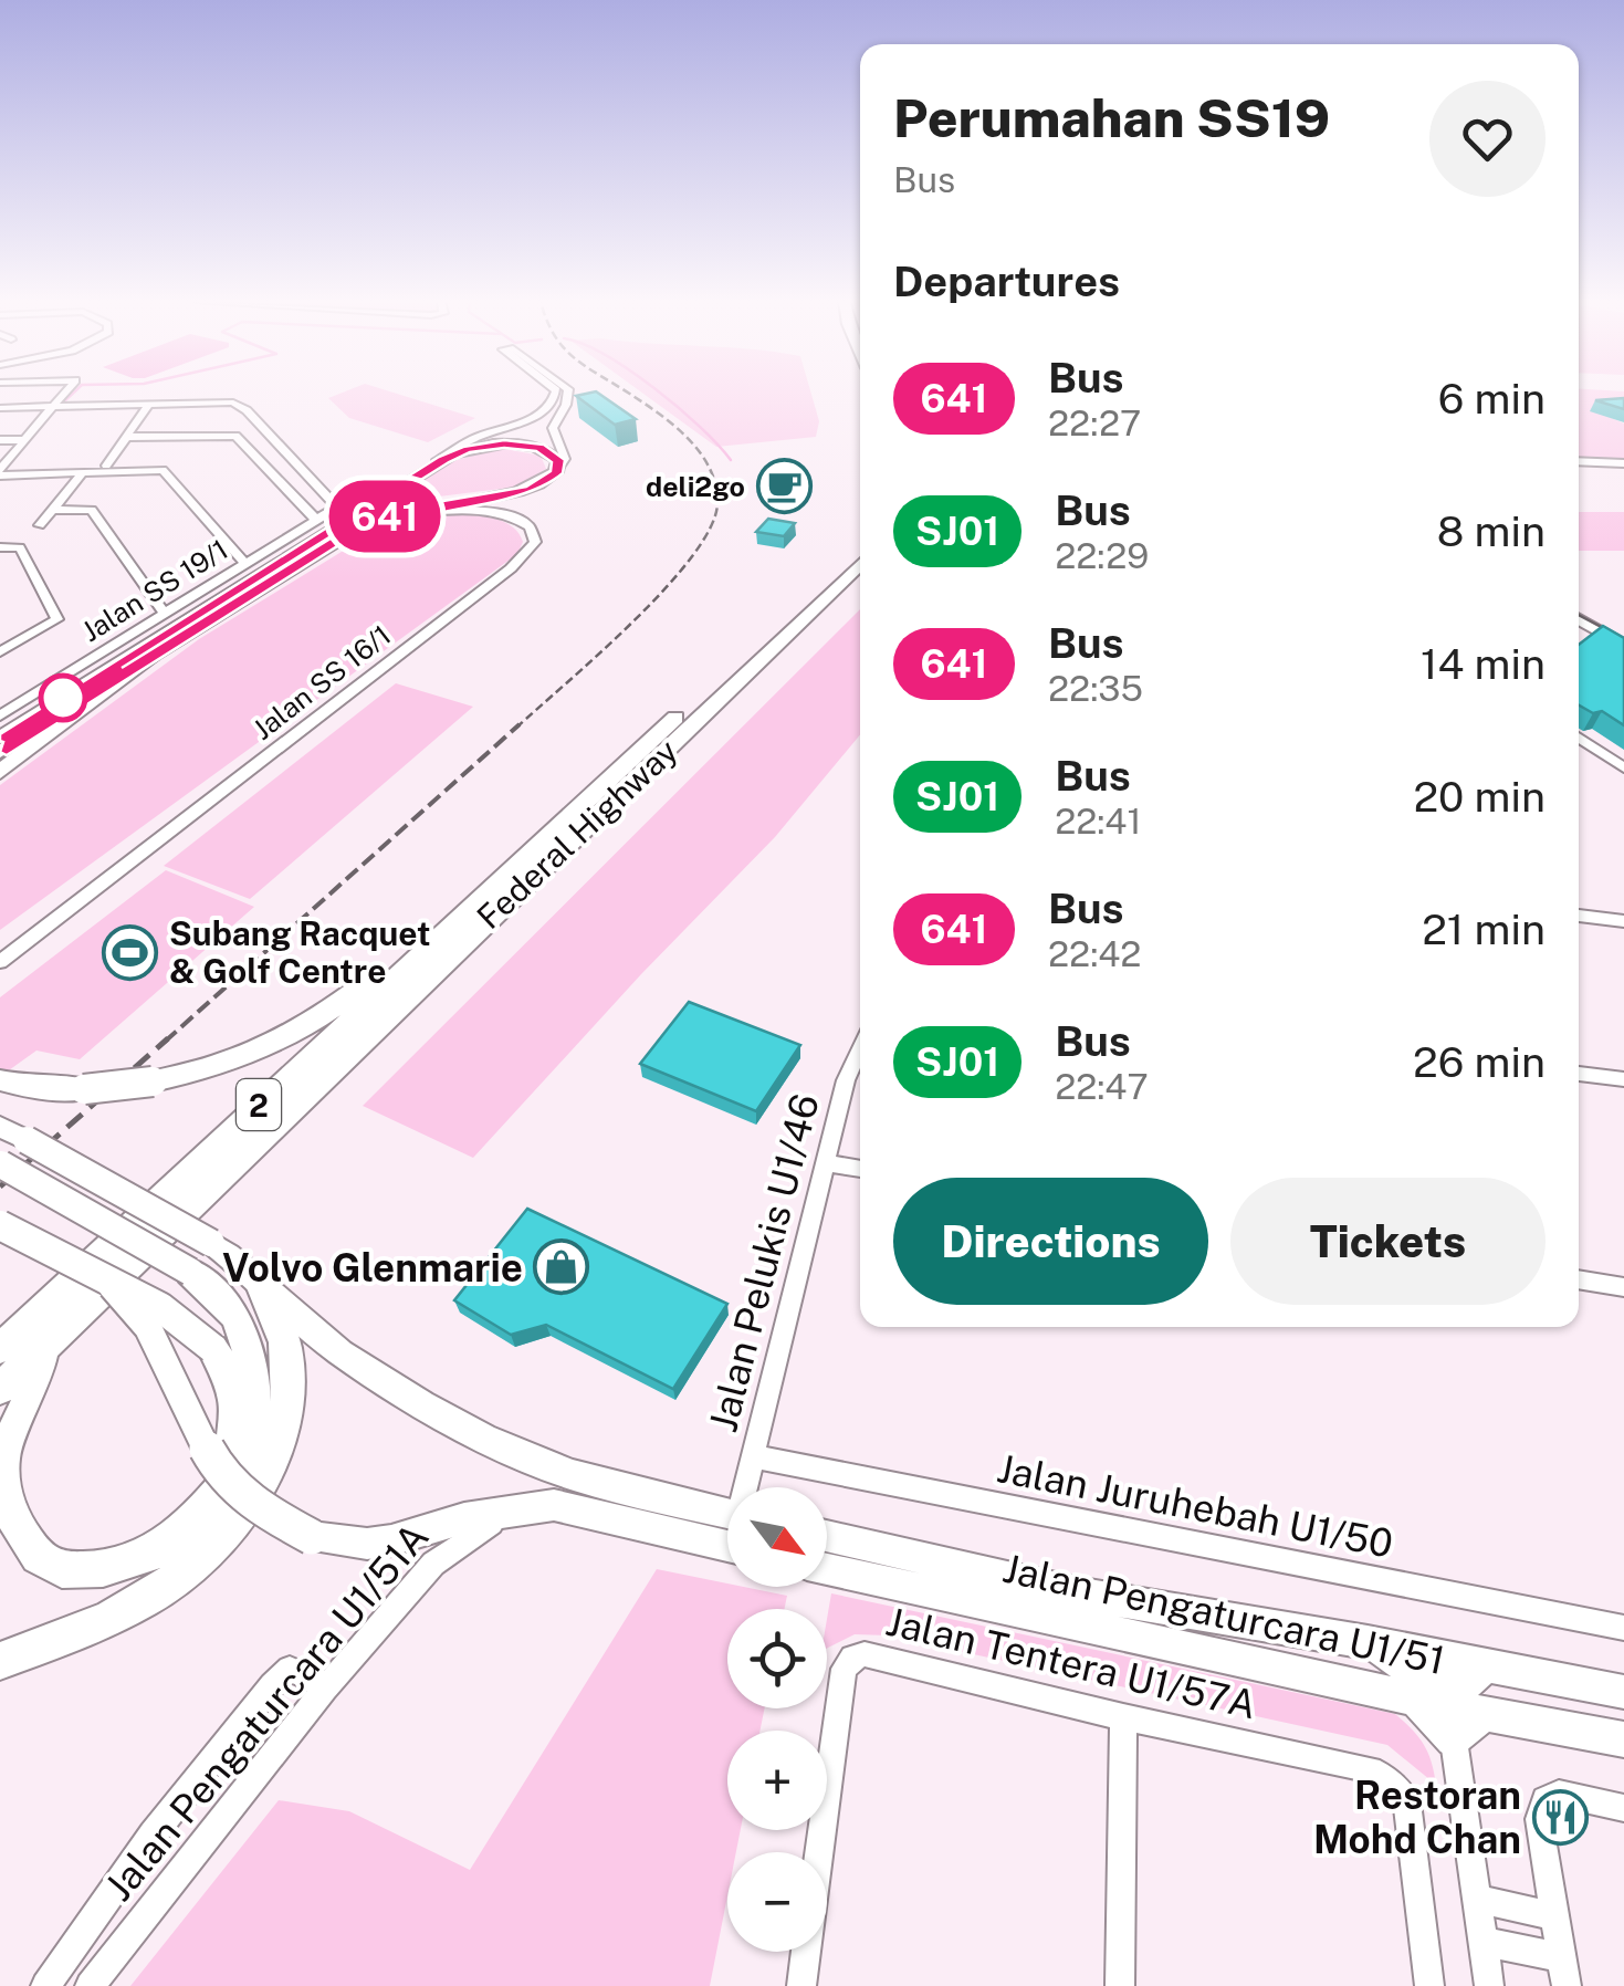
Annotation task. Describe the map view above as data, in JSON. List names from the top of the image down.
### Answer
{
  "streets": {
    "highway": ["Federal Highway", "2"],
    "main road": ["Jalan Pengaturcara U1/51"],
    "street": [
      "Jalan SS 19/1",
      "Jalan SS 16/1",
      "Jalan Pelukis U1/46",
      "Jalan Juruhebah U1/50",
      "Jalan Tentera U1/57A",
      "Jalan Pengaturcara U1/51A"
    ]
  },
  "crossings": [
    ["Jalan Pelukis U1/46", "Jalan Juruhebah U1/50"]
  ],
  "places": {
    "cafe": ["deli2go"],
    "sports": ["Subang Racquet & Golf Centre"],
    "shop": ["Volvo Glenmarie"],
    "restaurant": ["Restoran Mohd Chan"]
  },
  "lines": ["bus line 641"],
  "north": "bottom right",
  "page": {
    "on_map": "641",
    "heading": [
      ["Perumahan SS19", "Bus"],
      "Departures"
    ],
    "list": [
      {
        "mark": "641",
        "name": "Bus",
        "note": "22:27",
        "value": "6 min"
      },
      {
        "mark": "SJ01",
        "name": "Bus",
        "note": "22:29",
        "value": "8 min"
      },
      {
        "mark": "641",
        "name": "Bus",
        "note": "22:35",
        "value": "14 min"
      },
      {
        "mark": "SJ01",
        "name": "Bus",
        "note": "22:41",
        "value": "20 min"
      },
      {
        "mark": "641",
        "name": "Bus",
        "note": "22:42",
        "value": "21 min"
      },
      {
        "mark": "SJ01",
        "name": "Bus",
        "note": "22:47",
        "value": "26 min"
      }
    ],
    "buttons": ["Directions", "Tickets"],
    "map_buttons": ["+", "−"]
  }
}
